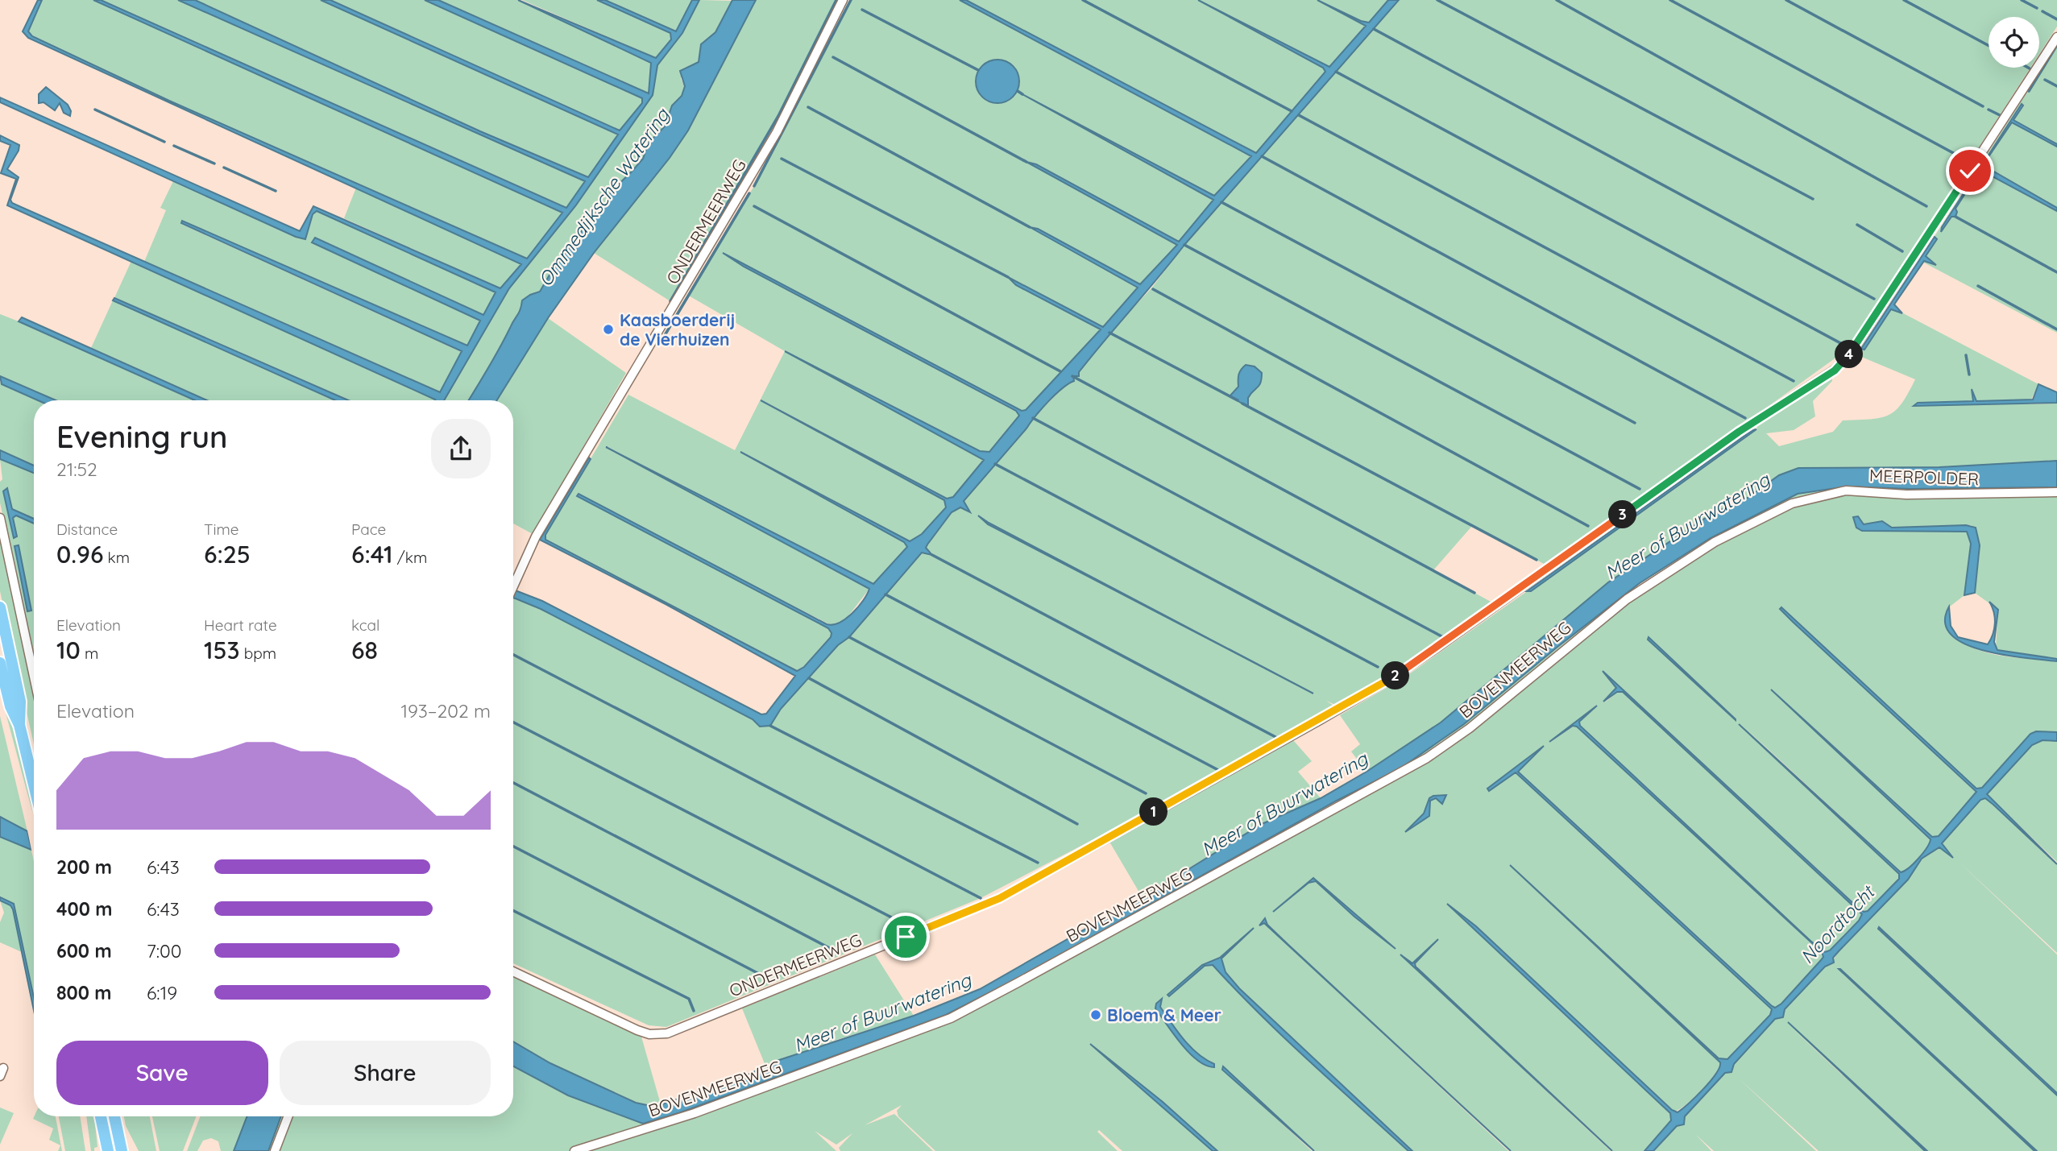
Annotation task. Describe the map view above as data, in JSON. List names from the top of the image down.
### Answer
{
  "streets": {
    "street": ["ONDERMEERWEG", "MEERPOLDER", "BOVENMEERWEG"]
  },
  "crossings": [
    ["MEERPOLDER", "BOVENMEERWEG"]
  ],
  "water": ["Ommedijksche Watering", "Meer of Buurwatering", "Noordtocht"],
  "places": ["Kaasboerderij de Vierhuizen", "Bloem & Meer"],
  "page": {
    "pins": [
      "4",
      "3",
      "2",
      "1"
    ],
    "heading": ["Evening run", "21:52"],
    "stats": [
      ["Distance", "0.96 km"],
      ["Time", "6:25"],
      ["Pace", "6:41 /km"],
      ["Elevation", "10 m"],
      ["Heart rate", "153 bpm"],
      ["kcal", "68"]
    ],
    "chart": ["Elevation", "193–202 m"],
    "list": [
      {
        "name": "200 m",
        "note": "6:43"
      },
      {
        "name": "400 m",
        "note": "6:43"
      },
      {
        "name": "600 m",
        "note": "7:00"
      },
      {
        "name": "800 m",
        "note": "6:19"
      }
    ],
    "buttons": ["Save", "Share"]
  }
}
